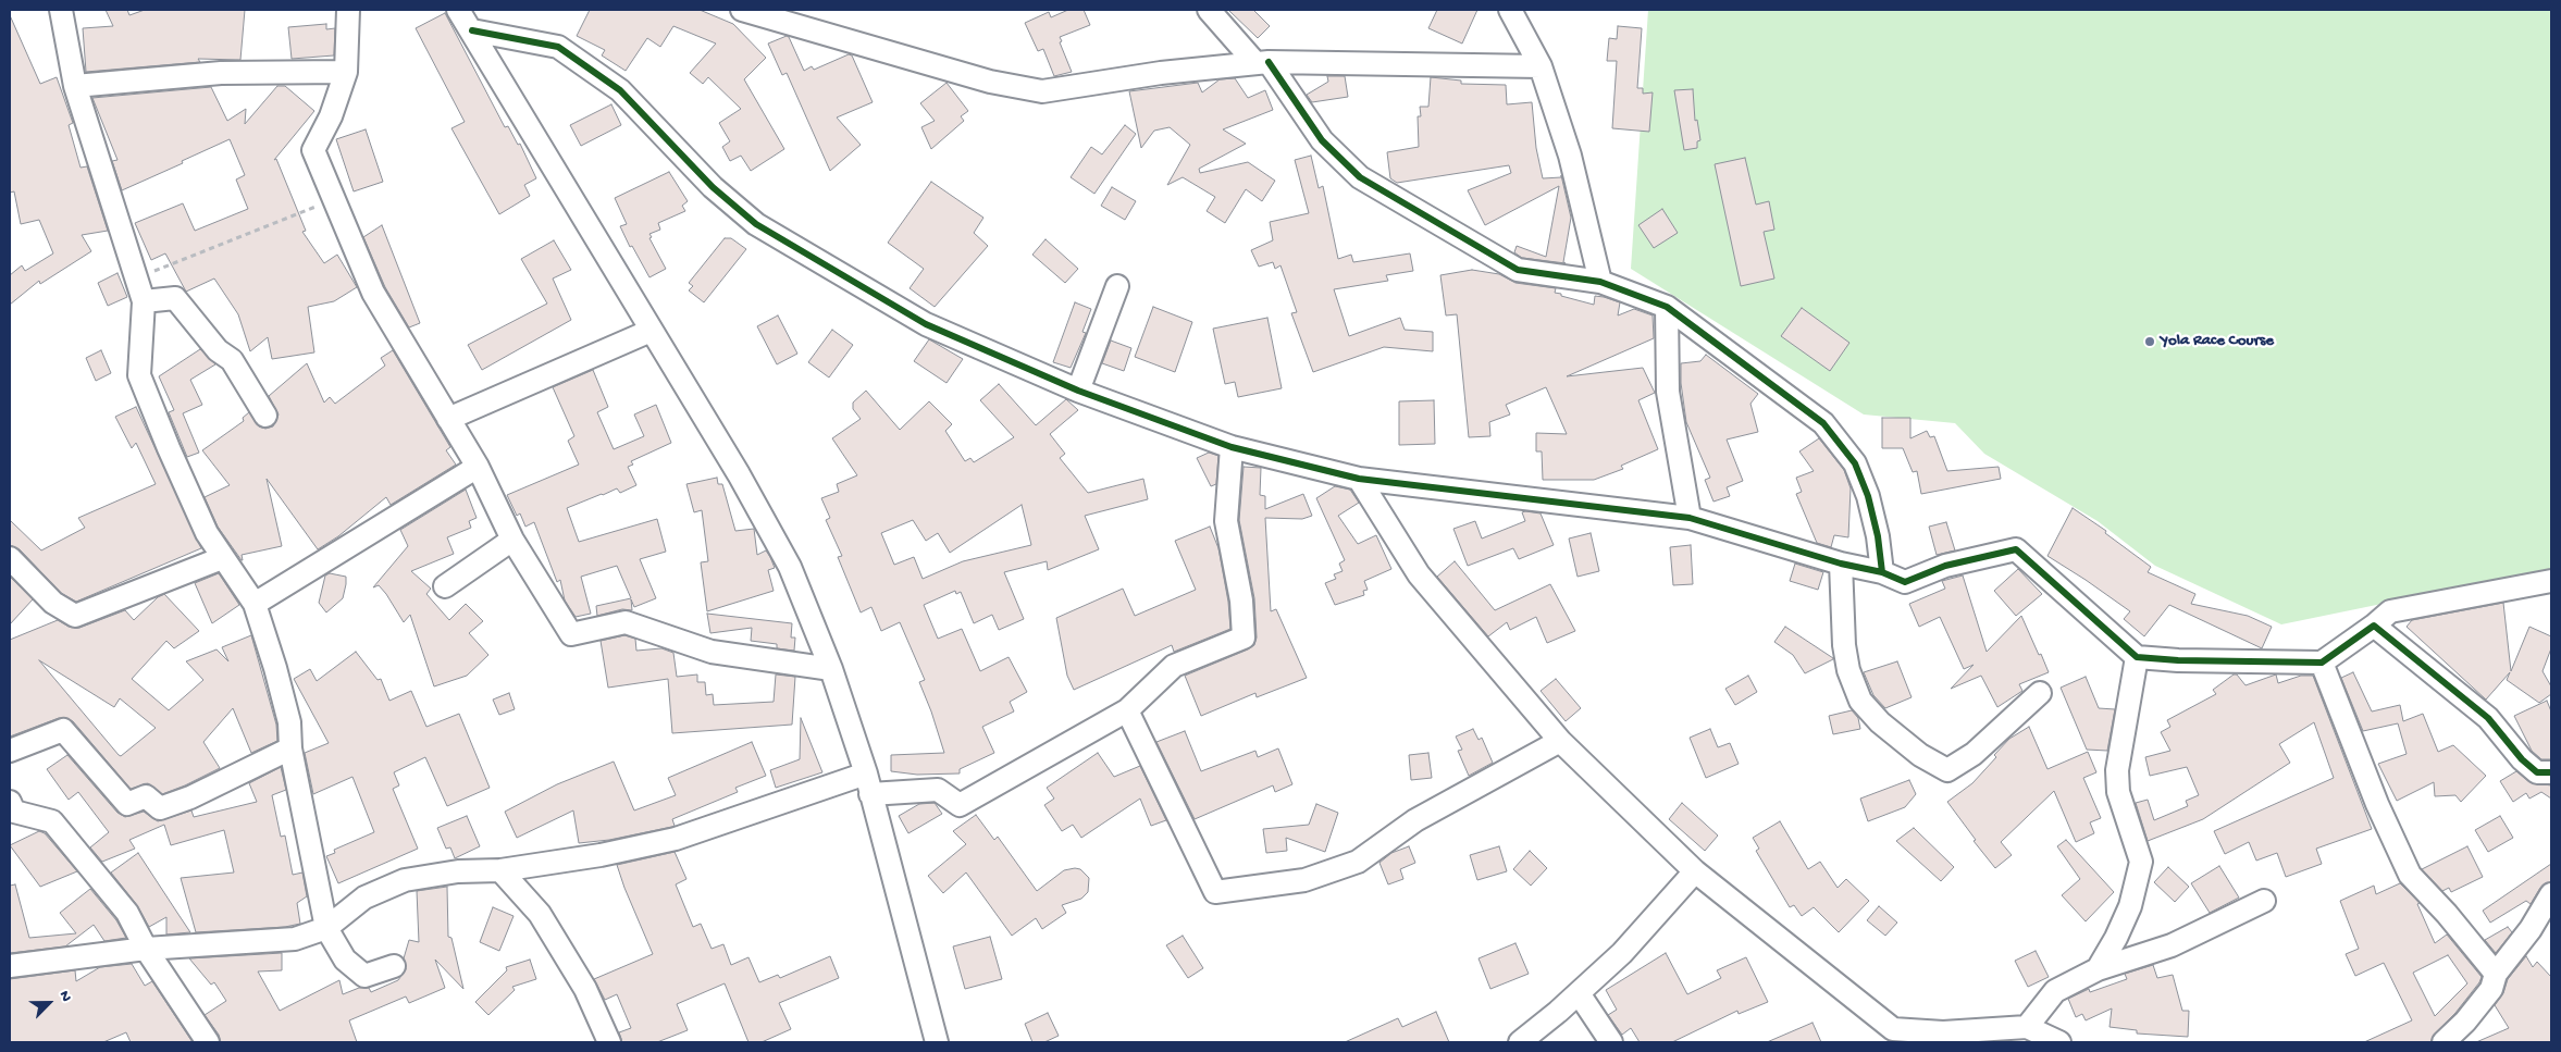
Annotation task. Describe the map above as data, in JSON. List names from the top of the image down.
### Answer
{
  "places": ["Yola Race Course"],
  "north": "top right"
}
